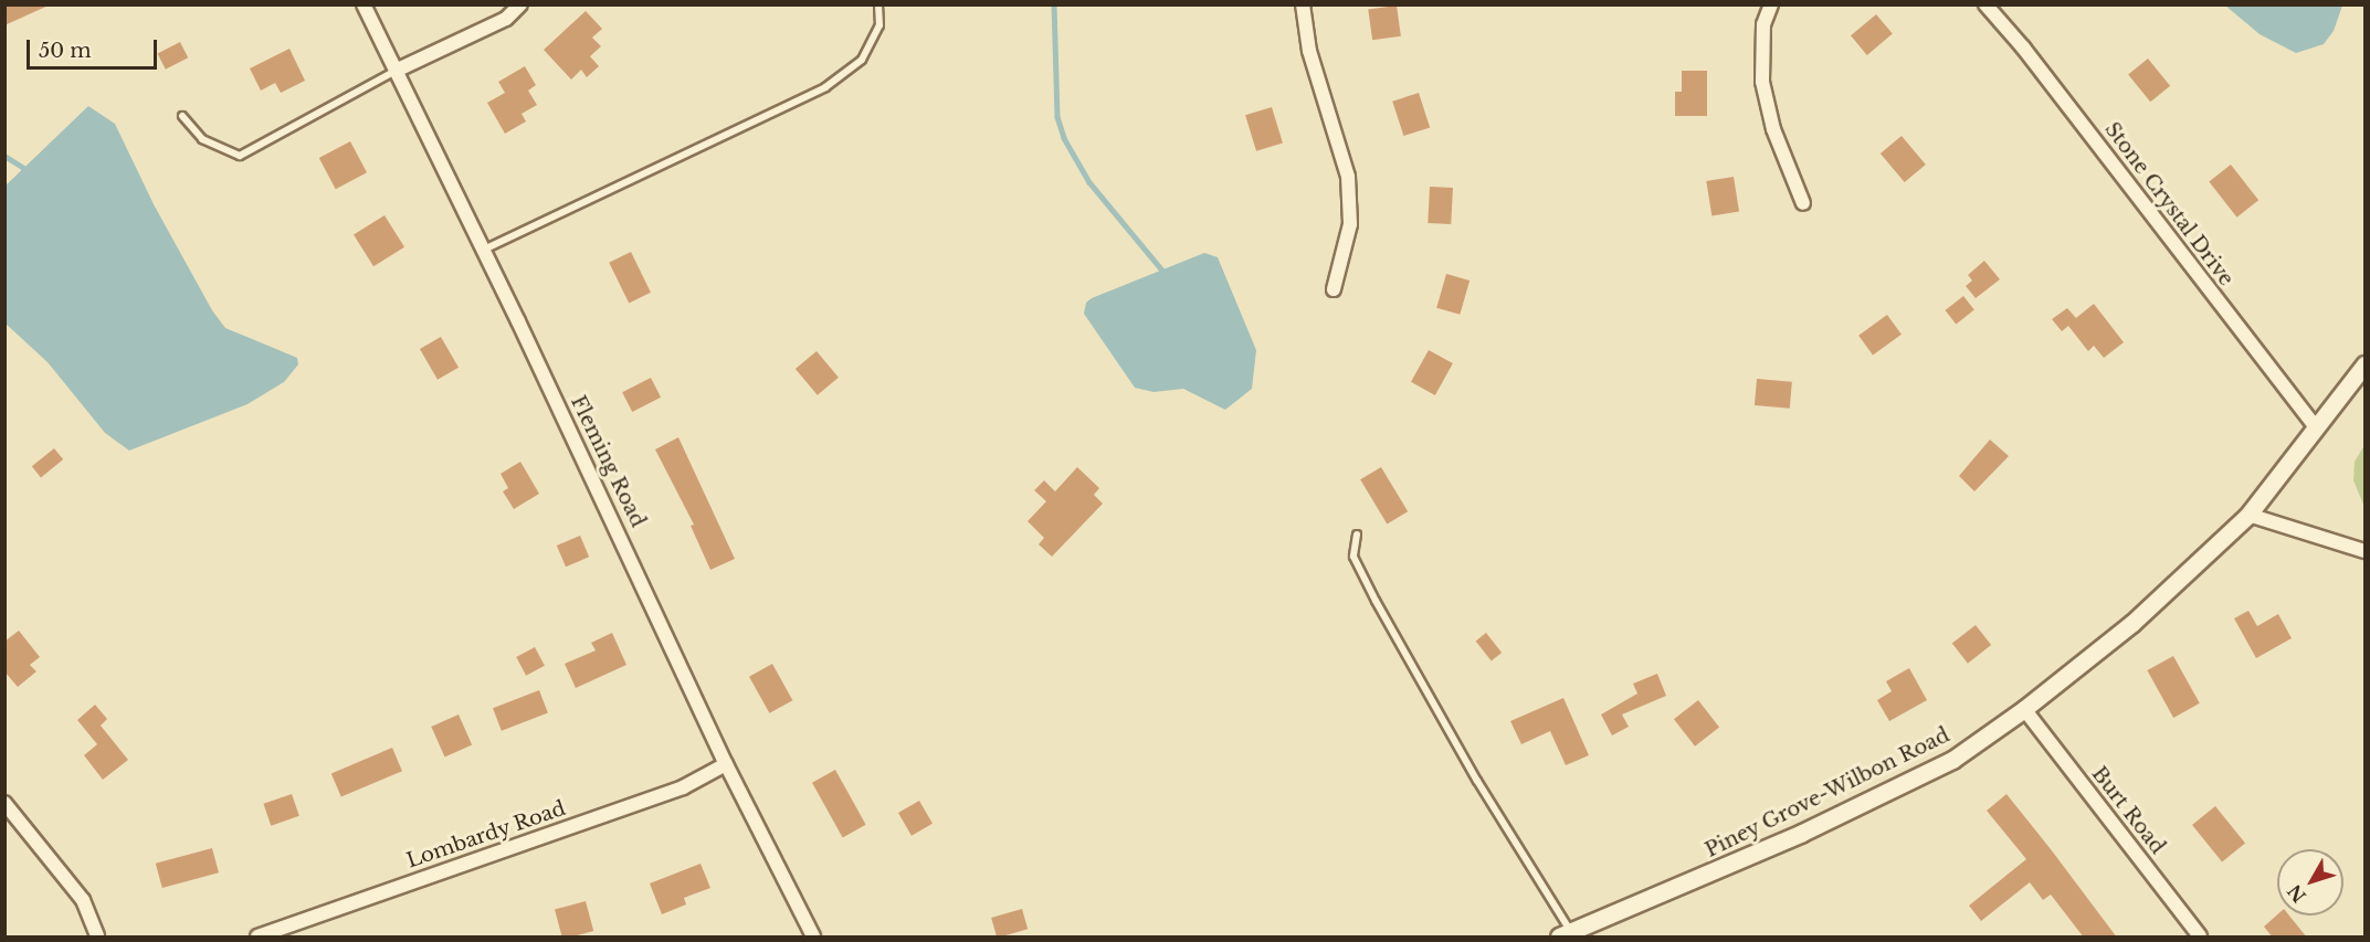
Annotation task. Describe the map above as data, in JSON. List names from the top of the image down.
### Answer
{
  "streets": {
    "street": [
      "Stone Crystal Drive",
      "Fleming Road",
      "Piney Grove-Wilbon Road",
      "Burt Road",
      "Lombardy Road"
    ]
  },
  "crossings": [
    ["Stone Crystal Drive", "Piney Grove-Wilbon Road"],
    ["Fleming Road", "Lombardy Road"],
    ["Piney Grove-Wilbon Road", "Burt Road"]
  ],
  "scale_bar": "50 m",
  "north": "bottom left"
}
